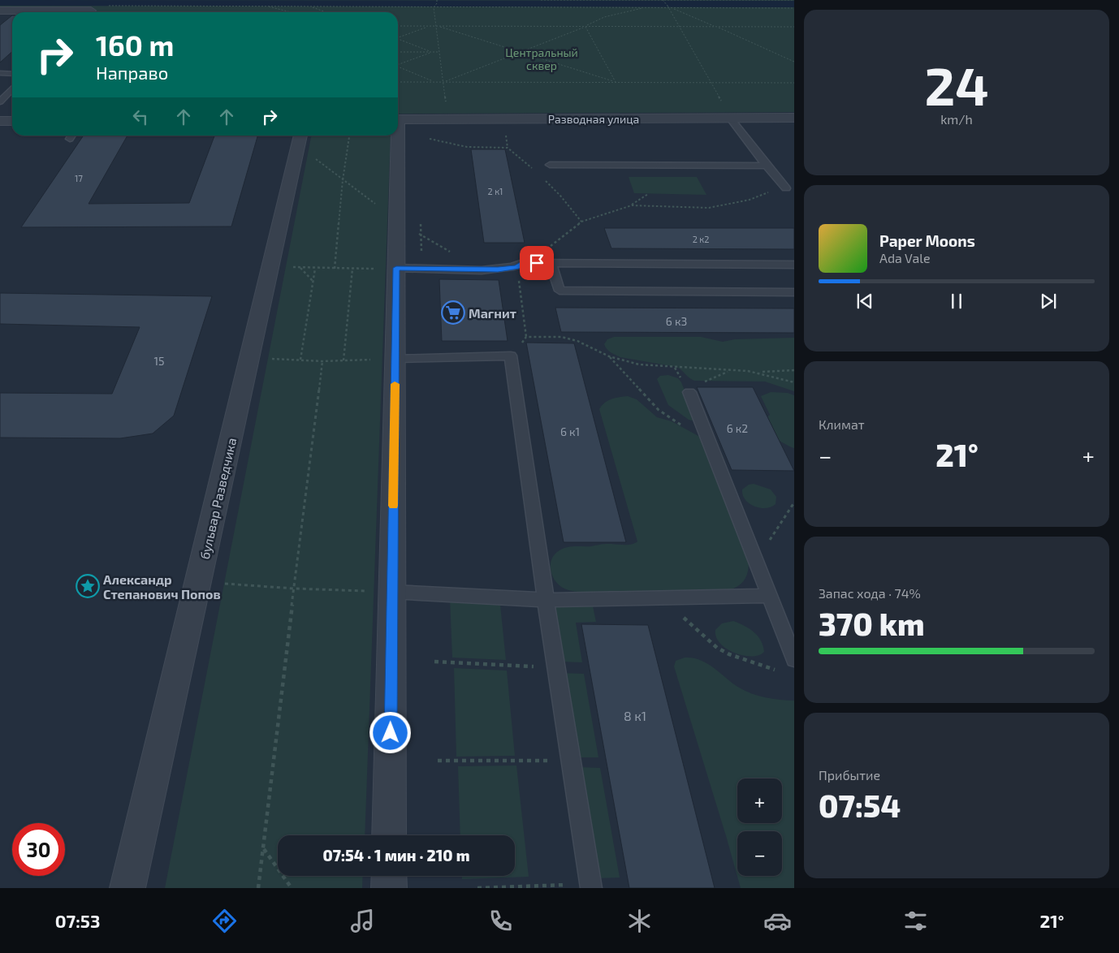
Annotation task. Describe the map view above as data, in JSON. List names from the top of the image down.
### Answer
{
  "streets": {
    "street": ["Разводная улица", "бульвар Разведчика"]
  },
  "parks": ["Центральный сквер"],
  "places": {
    "supermarket": ["Магнит"],
    "place": ["Александр Степанович Попов"]
  },
  "house_numbers": [
    "17",
    "2 к1",
    "2 к2",
    "6 к3",
    "15",
    "6 к2",
    "6 к1",
    "8 к1"
  ],
  "page": {
    "tile": [
      ["24", "km/h"],
      "Климат",
      ["Запас хода · 74%", "370 km"],
      ["Прибытие", "07:54"]
    ],
    "turn": ["160 m", "Направо"],
    "song": ["Paper Moons", "Ada Vale"],
    "heat": ["−", "21°", "+"],
    "map_buttons": ["+", "−"],
    "limit": "30",
    "trip": "07:54 · 1 мин · 210 m",
    "tabs": ["07:53", "21°"]
  }
}
